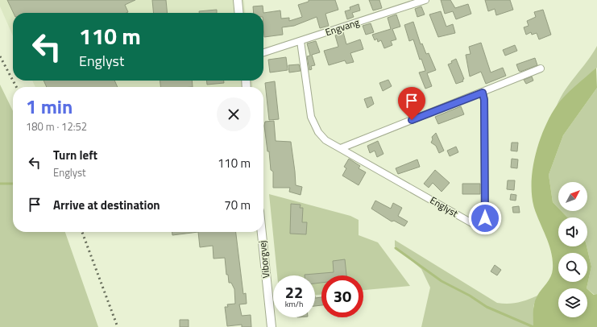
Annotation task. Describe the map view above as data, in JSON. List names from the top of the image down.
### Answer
{
  "streets": {
    "street": ["Engvang", "Englyst", "Viborgvej"]
  },
  "crossings": [
    ["Engvang", "Englyst"]
  ],
  "north": "top right",
  "page": {
    "turn": ["110 m", "Englyst"],
    "heading": ["1 min", "180 m · 12:52"],
    "list": [
      {
        "name": "Turn left",
        "note": "Englyst",
        "value": "110 m"
      },
      {
        "name": "Arrive at destination",
        "value": "70 m"
      }
    ],
    "speed": "22 km/h",
    "limit": "30"
  }
}
